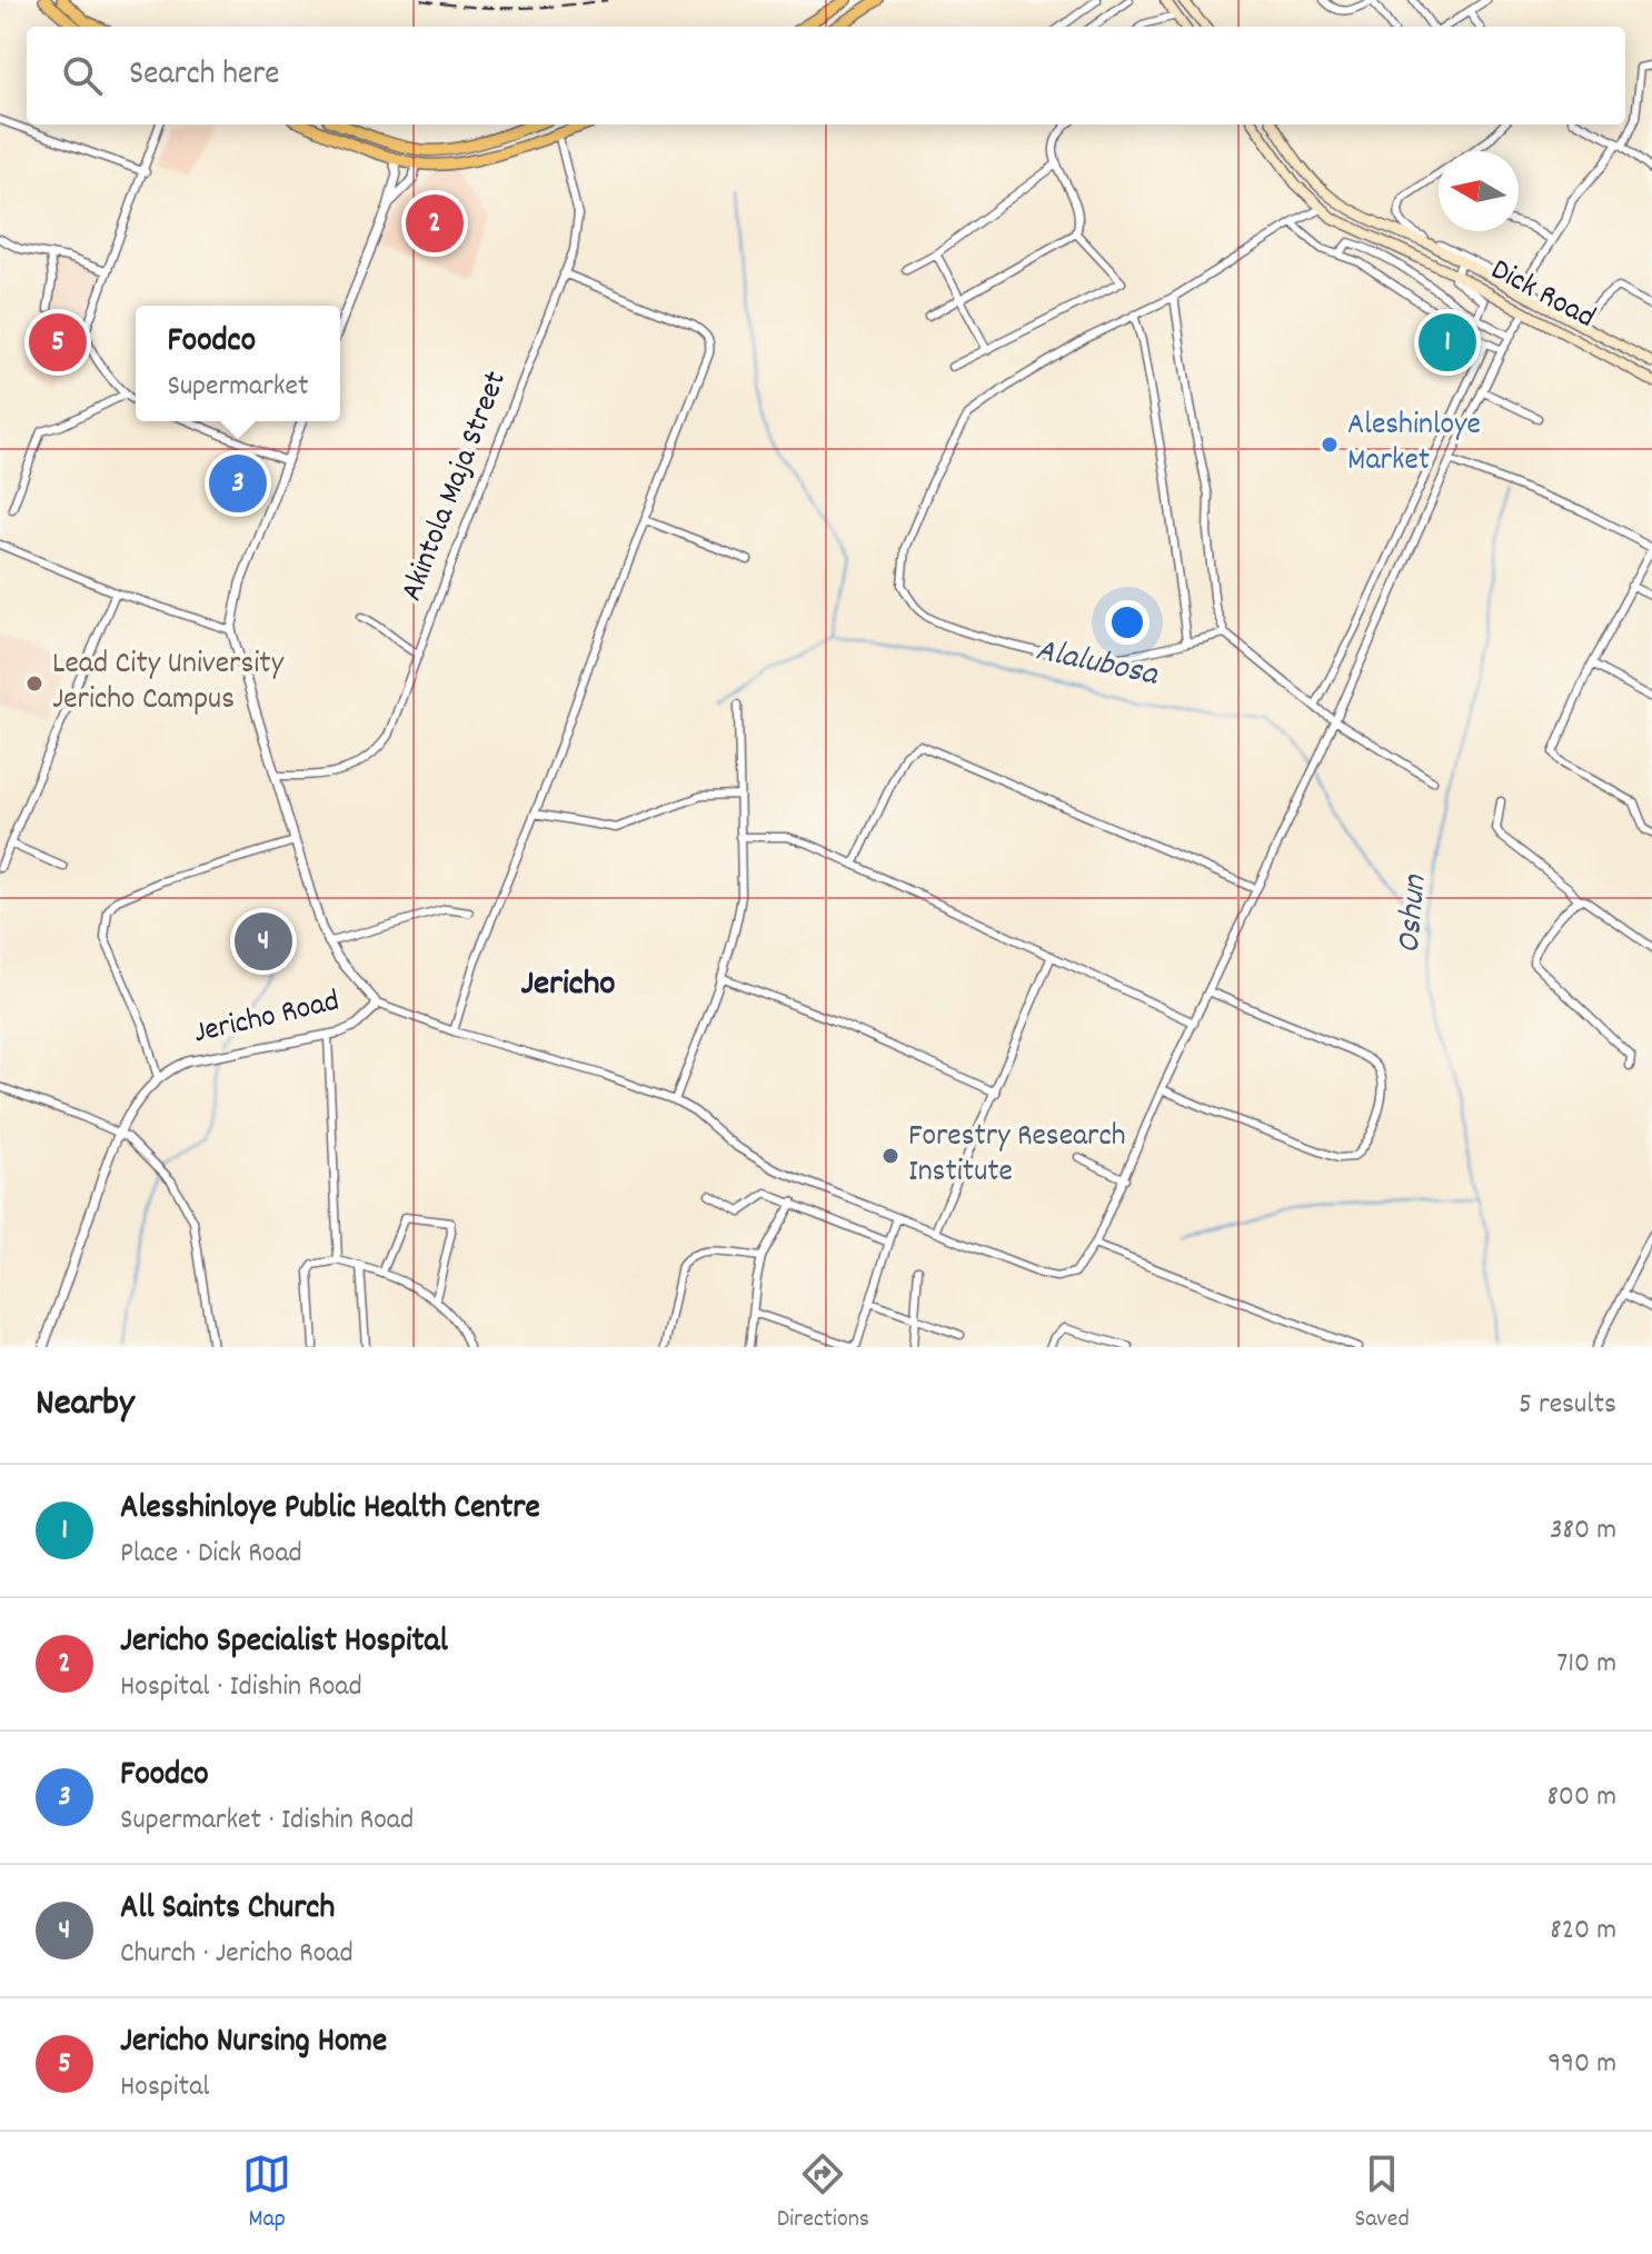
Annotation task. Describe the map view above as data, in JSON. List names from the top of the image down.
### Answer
{
  "streets": {
    "main road": ["Dick Road"],
    "street": ["Akintola Maja Street", "Jericho Road"]
  },
  "crossings": [
    ["Akintola Maja Street", "Jericho Road"]
  ],
  "districts": ["Jericho"],
  "water": ["Alalubosa", "Oshun"],
  "places": ["Aleshinloye Market", "Lead City University Jericho Campus", "Forestry Research Institute"],
  "north": "left",
  "page": {
    "search": "Search here",
    "pins": [
      "2",
      "1",
      "5",
      "3",
      "4"
    ],
    "popup": ["Foodco", "Supermarket"],
    "heading": ["Nearby", "5 results"],
    "list": [
      {
        "mark": "1",
        "name": "Alesshinloye Public Health Centre",
        "note": "Place · Dick Road",
        "value": "380 m"
      },
      {
        "mark": "2",
        "name": "Jericho Specialist Hospital",
        "note": "Hospital · Idishin Road",
        "value": "710 m"
      },
      {
        "mark": "3",
        "name": "Foodco",
        "note": "Supermarket · Idishin Road",
        "value": "800 m"
      },
      {
        "mark": "4",
        "name": "All Saints Church",
        "note": "Church · Jericho Road",
        "value": "820 m"
      },
      {
        "mark": "5",
        "name": "Jericho Nursing Home",
        "note": "Hospital",
        "value": "990 m"
      }
    ],
    "nav": ["Map", "Directions", "Saved"]
  }
}
